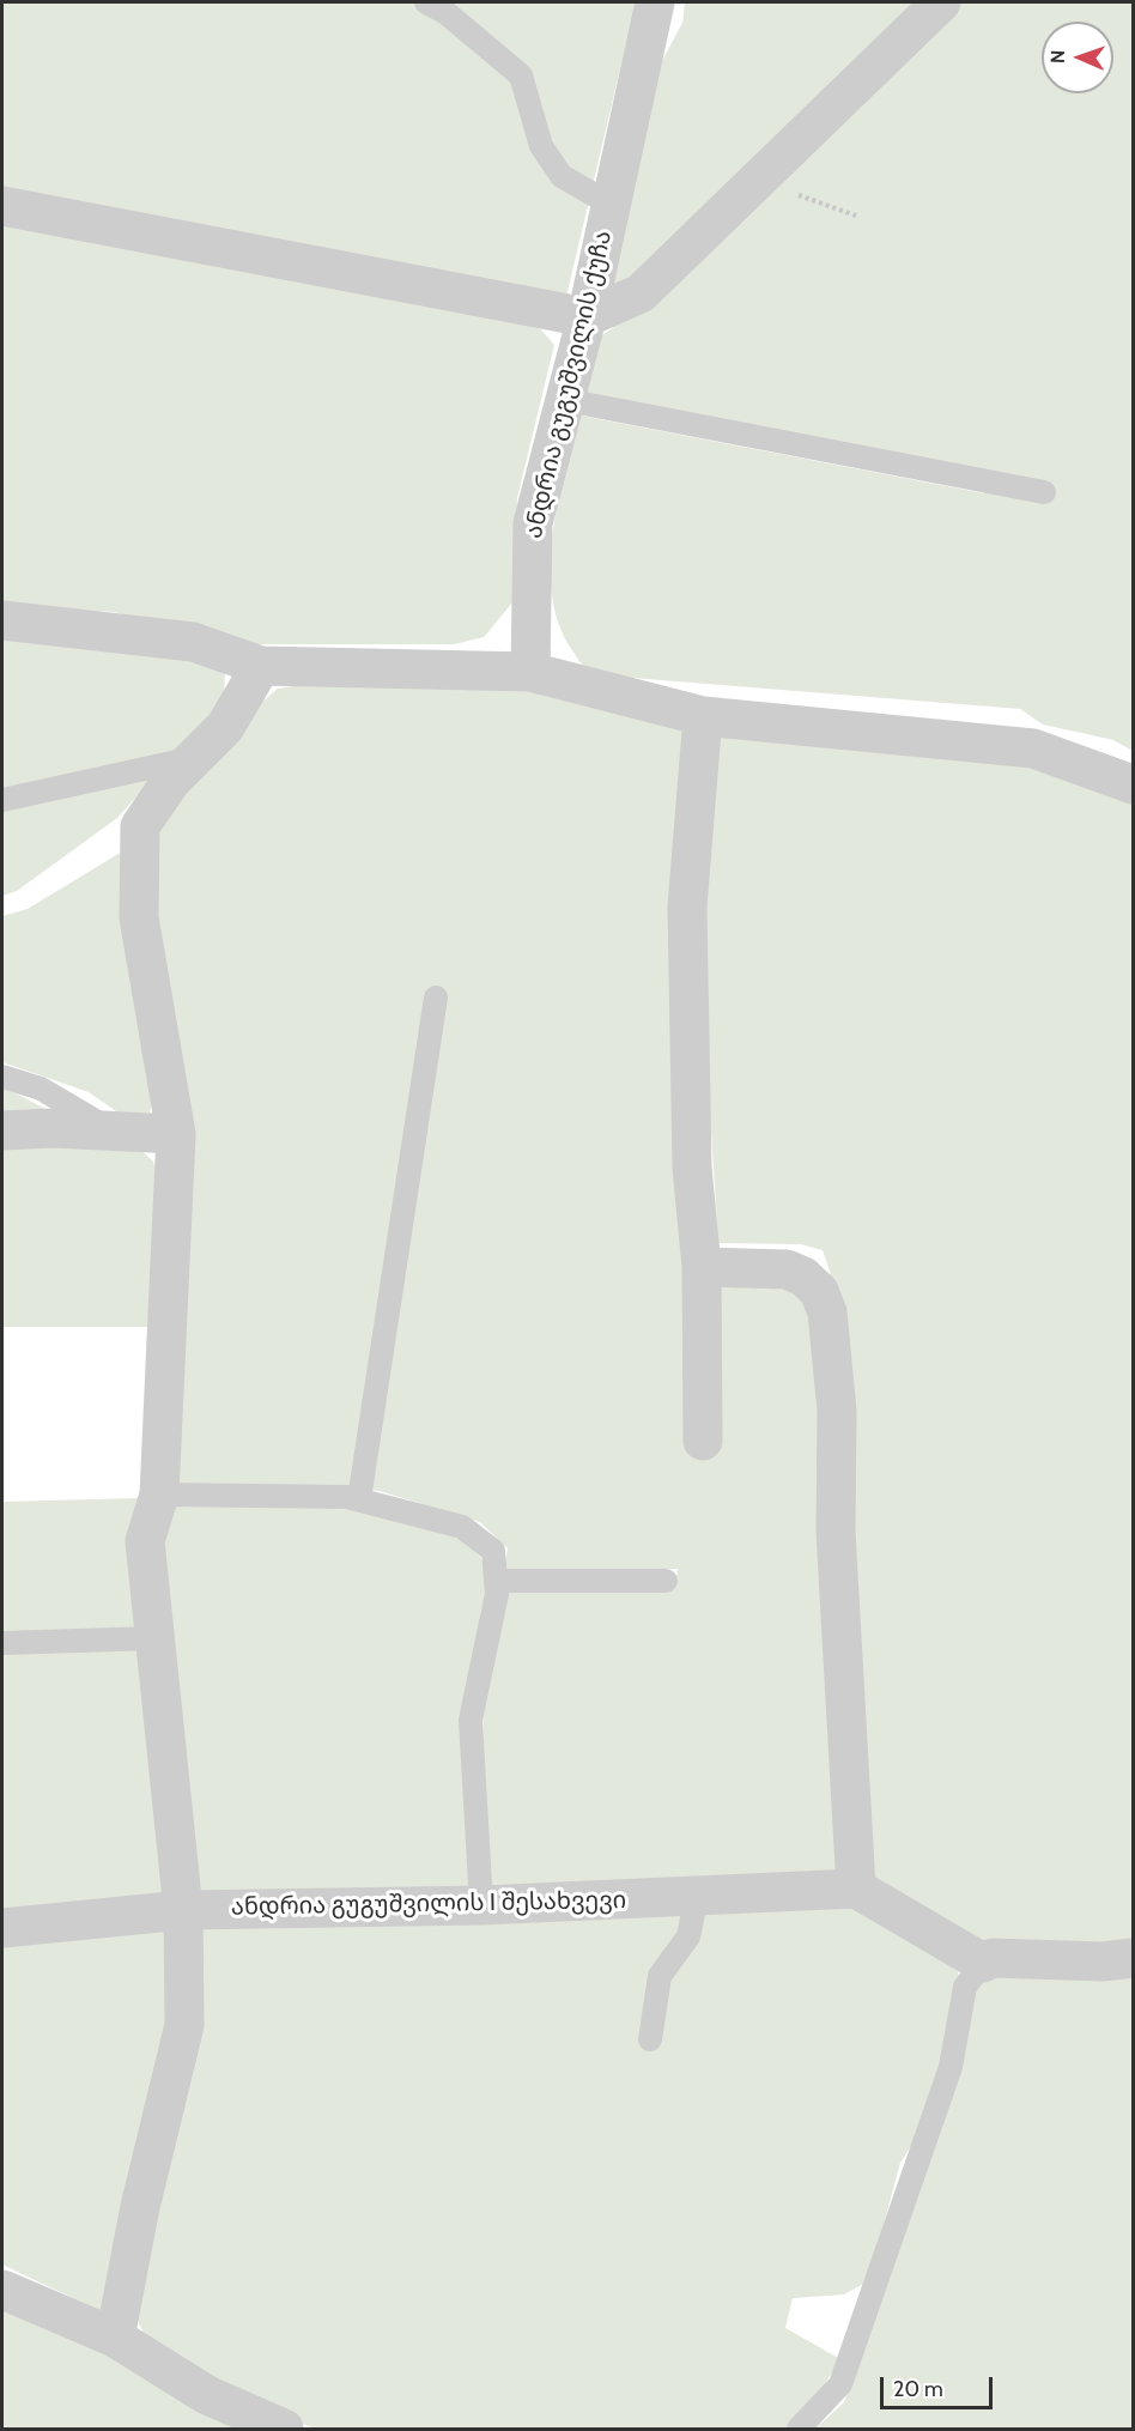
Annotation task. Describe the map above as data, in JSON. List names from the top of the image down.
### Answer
{
  "streets": {
    "street": ["ანდრია გუგუშვილის ქუჩა", "ანდრია გუგუშვილის I შესახვევი"]
  },
  "scale_bar": "20 m",
  "north": "left"
}
